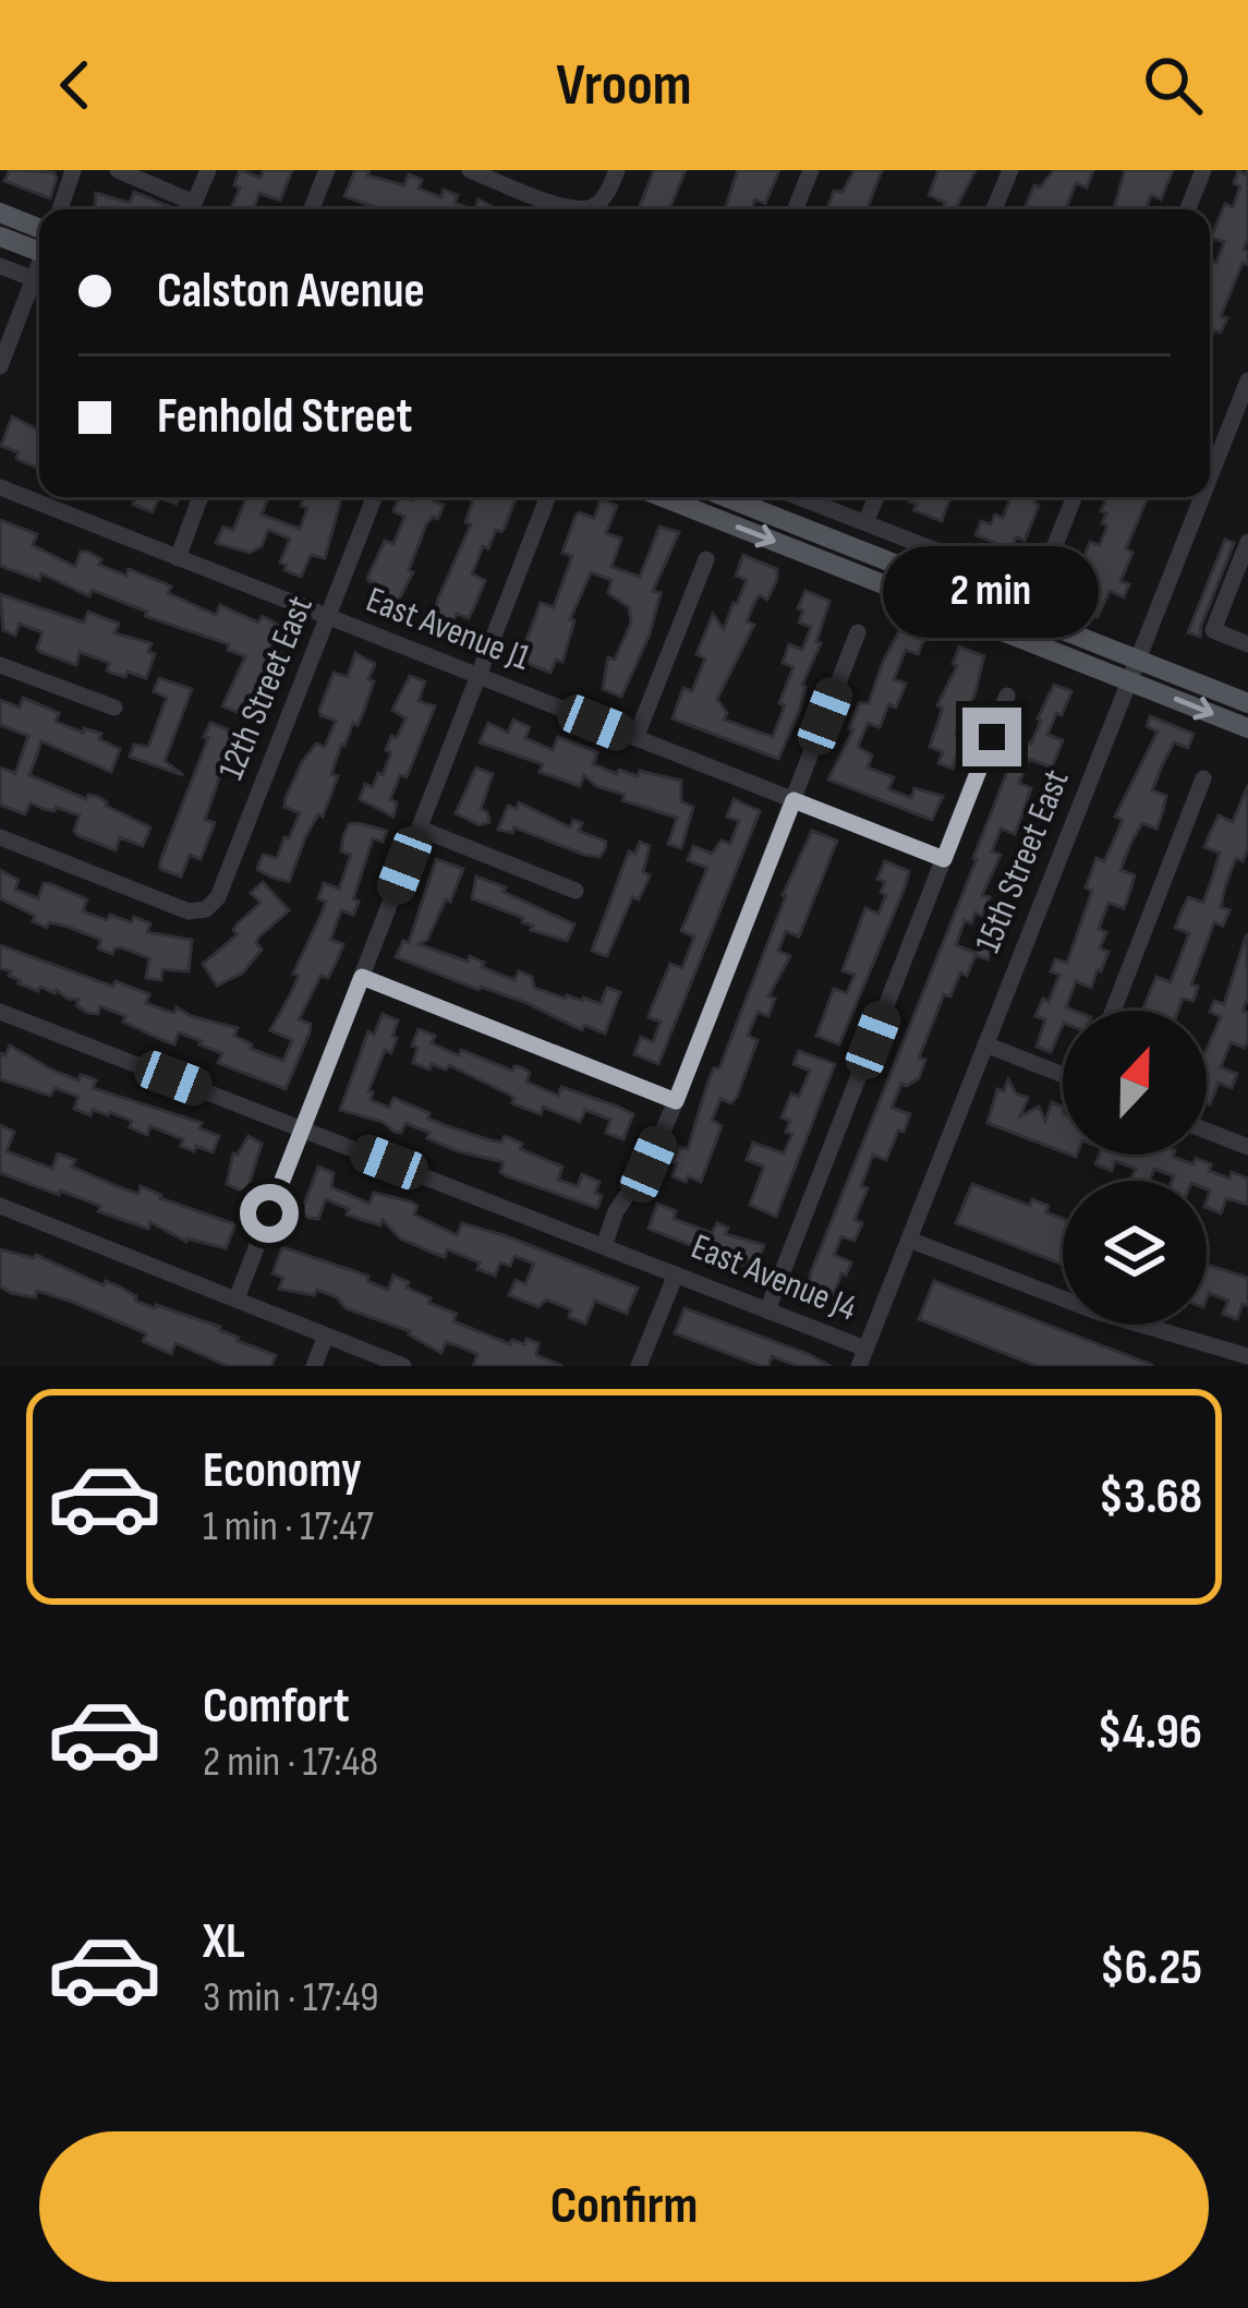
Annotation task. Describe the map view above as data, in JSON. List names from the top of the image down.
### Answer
{
  "streets": {
    "street": [
      "East Avenue J1",
      "12th Street East",
      "15th Street East",
      "East Avenue J4"
    ]
  },
  "crossings": [
    ["East Avenue J1", "12th Street East"],
    ["15th Street East", "East Avenue J4"]
  ],
  "north": "top",
  "page": {
    "header": "Vroom",
    "banner": ["Calston Avenue", "Fenhold Street"],
    "bubble": "2 min",
    "list": [
      {
        "name": "Economy",
        "note": "1 min · 17:47",
        "value": "$3.68"
      },
      {
        "name": "Comfort",
        "note": "2 min · 17:48",
        "value": "$4.96"
      },
      {
        "name": "XL",
        "note": "3 min · 17:49",
        "value": "$6.25"
      }
    ],
    "buttons": "Confirm"
  }
}
